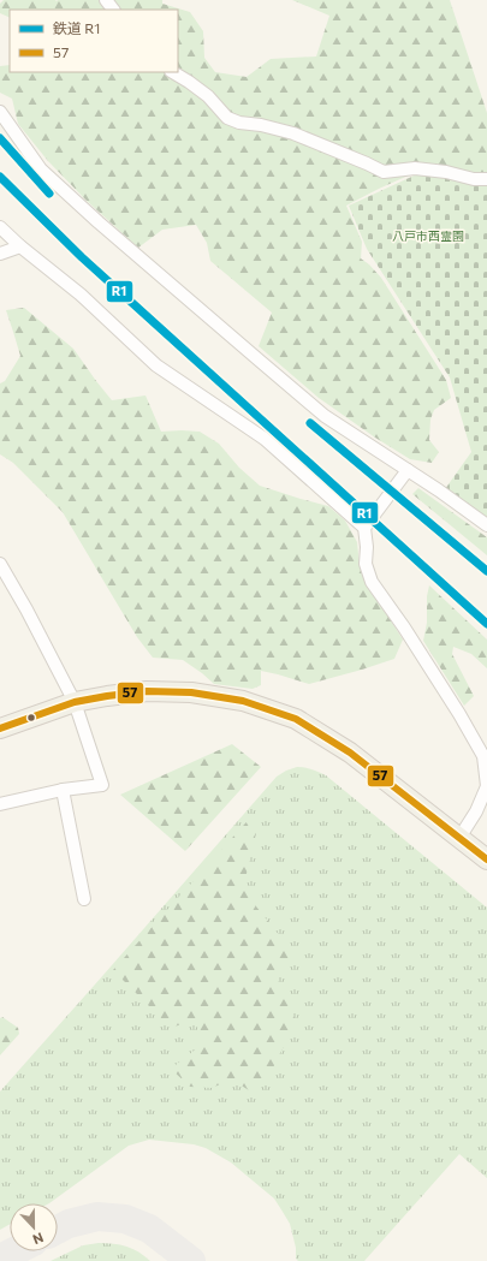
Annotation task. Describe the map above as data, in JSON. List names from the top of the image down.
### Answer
{
  "parks": ["八戸市西霊園"],
  "lines": ["rail line R1", "transit line 57"],
  "legend": ["鉄道 R1", "57"],
  "north": "bottom"
}
